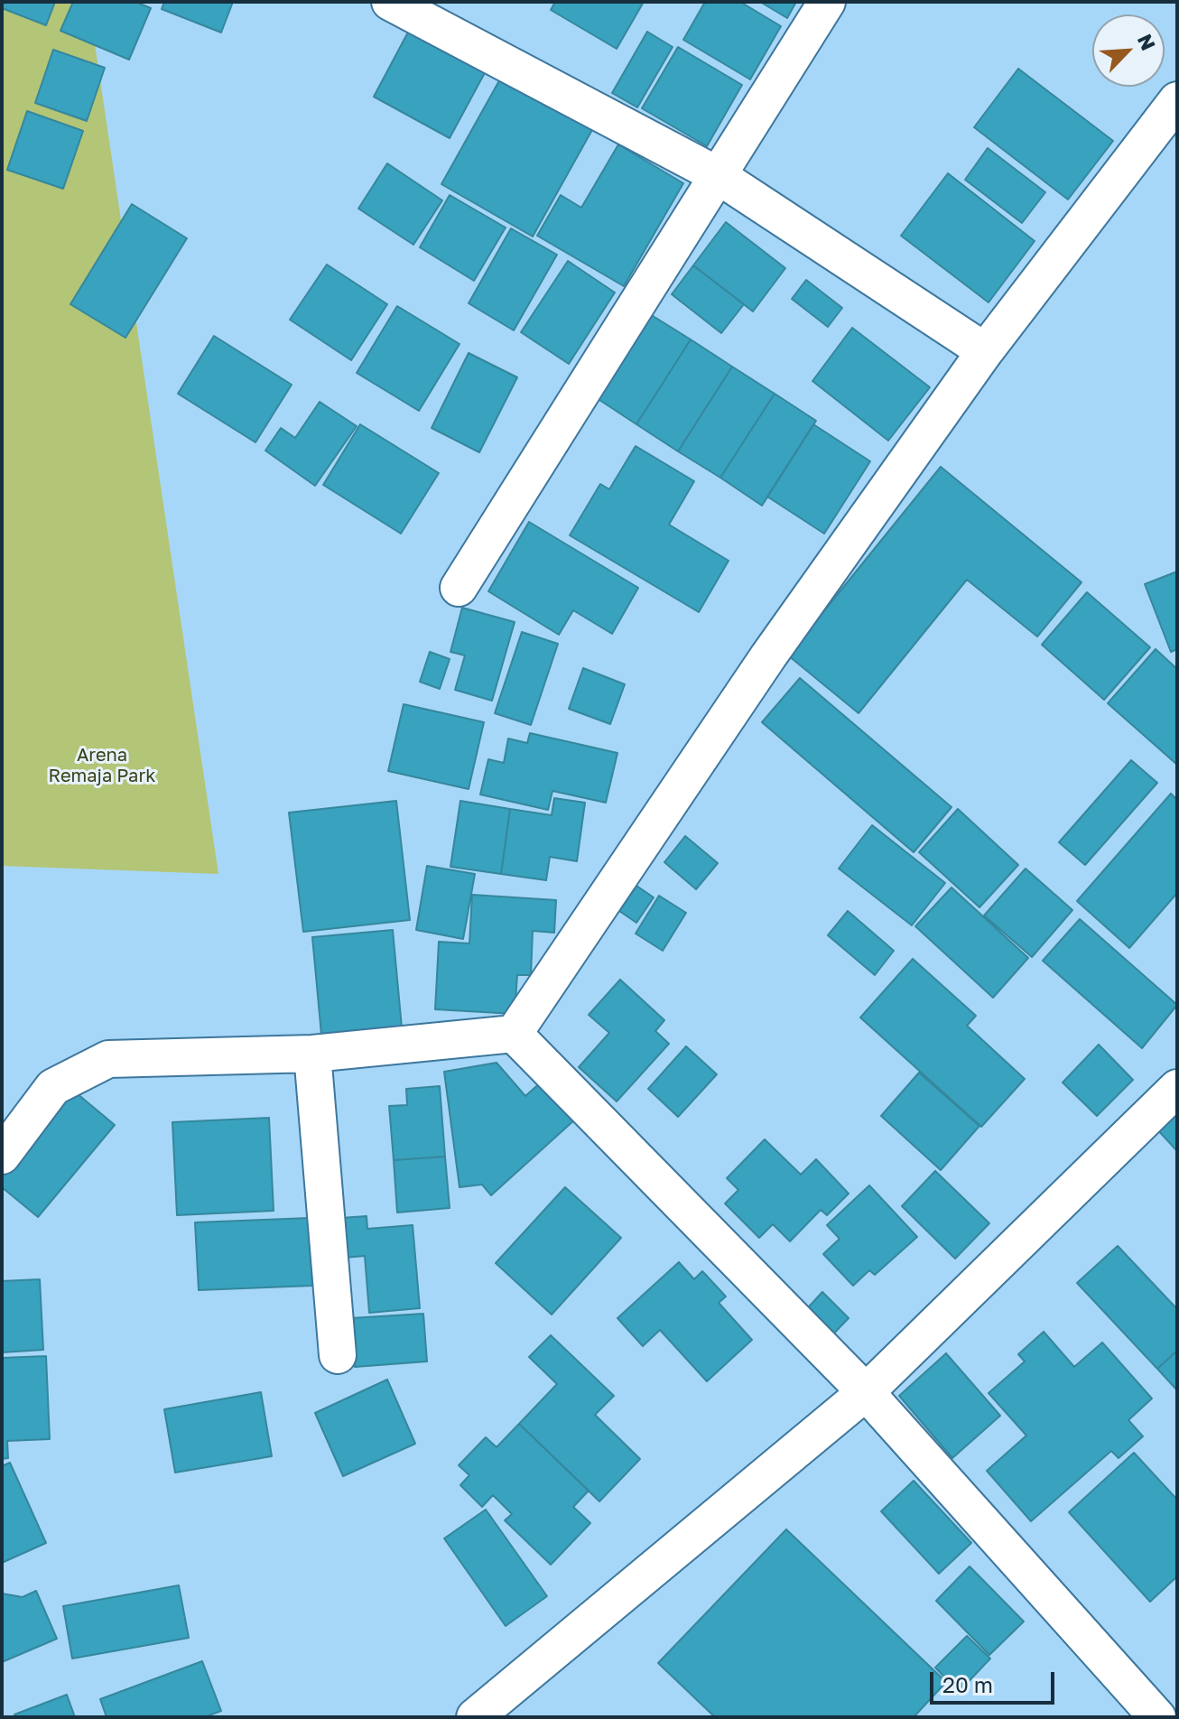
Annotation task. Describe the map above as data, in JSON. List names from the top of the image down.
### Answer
{
  "parks": ["Arena Remaja Park"],
  "scale_bar": "20 m",
  "north": "top right"
}
